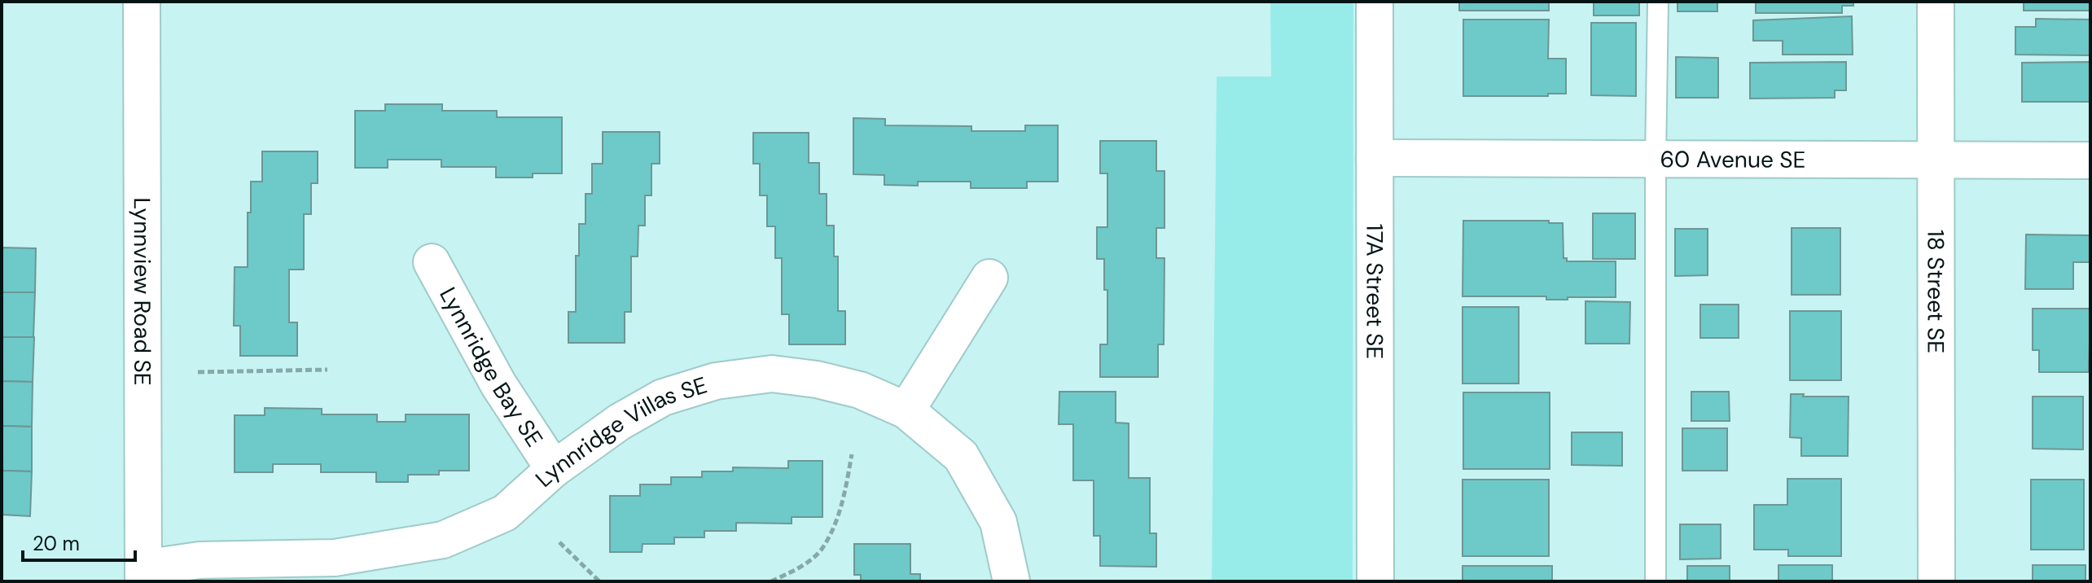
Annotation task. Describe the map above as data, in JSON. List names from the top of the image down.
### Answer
{
  "streets": {
    "street": [
      "60 Avenue SE",
      "Lynnview Road SE",
      "17A Street SE",
      "18 Street SE",
      "Lynnridge Bay SE",
      "Lynnridge Villas SE"
    ]
  },
  "crossings": [
    ["60 Avenue SE", "17A Street SE"],
    ["60 Avenue SE", "18 Street SE"],
    ["Lynnview Road SE", "Lynnridge Villas SE"],
    ["Lynnridge Bay SE", "Lynnridge Villas SE"]
  ],
  "scale_bar": "20 m"
}
